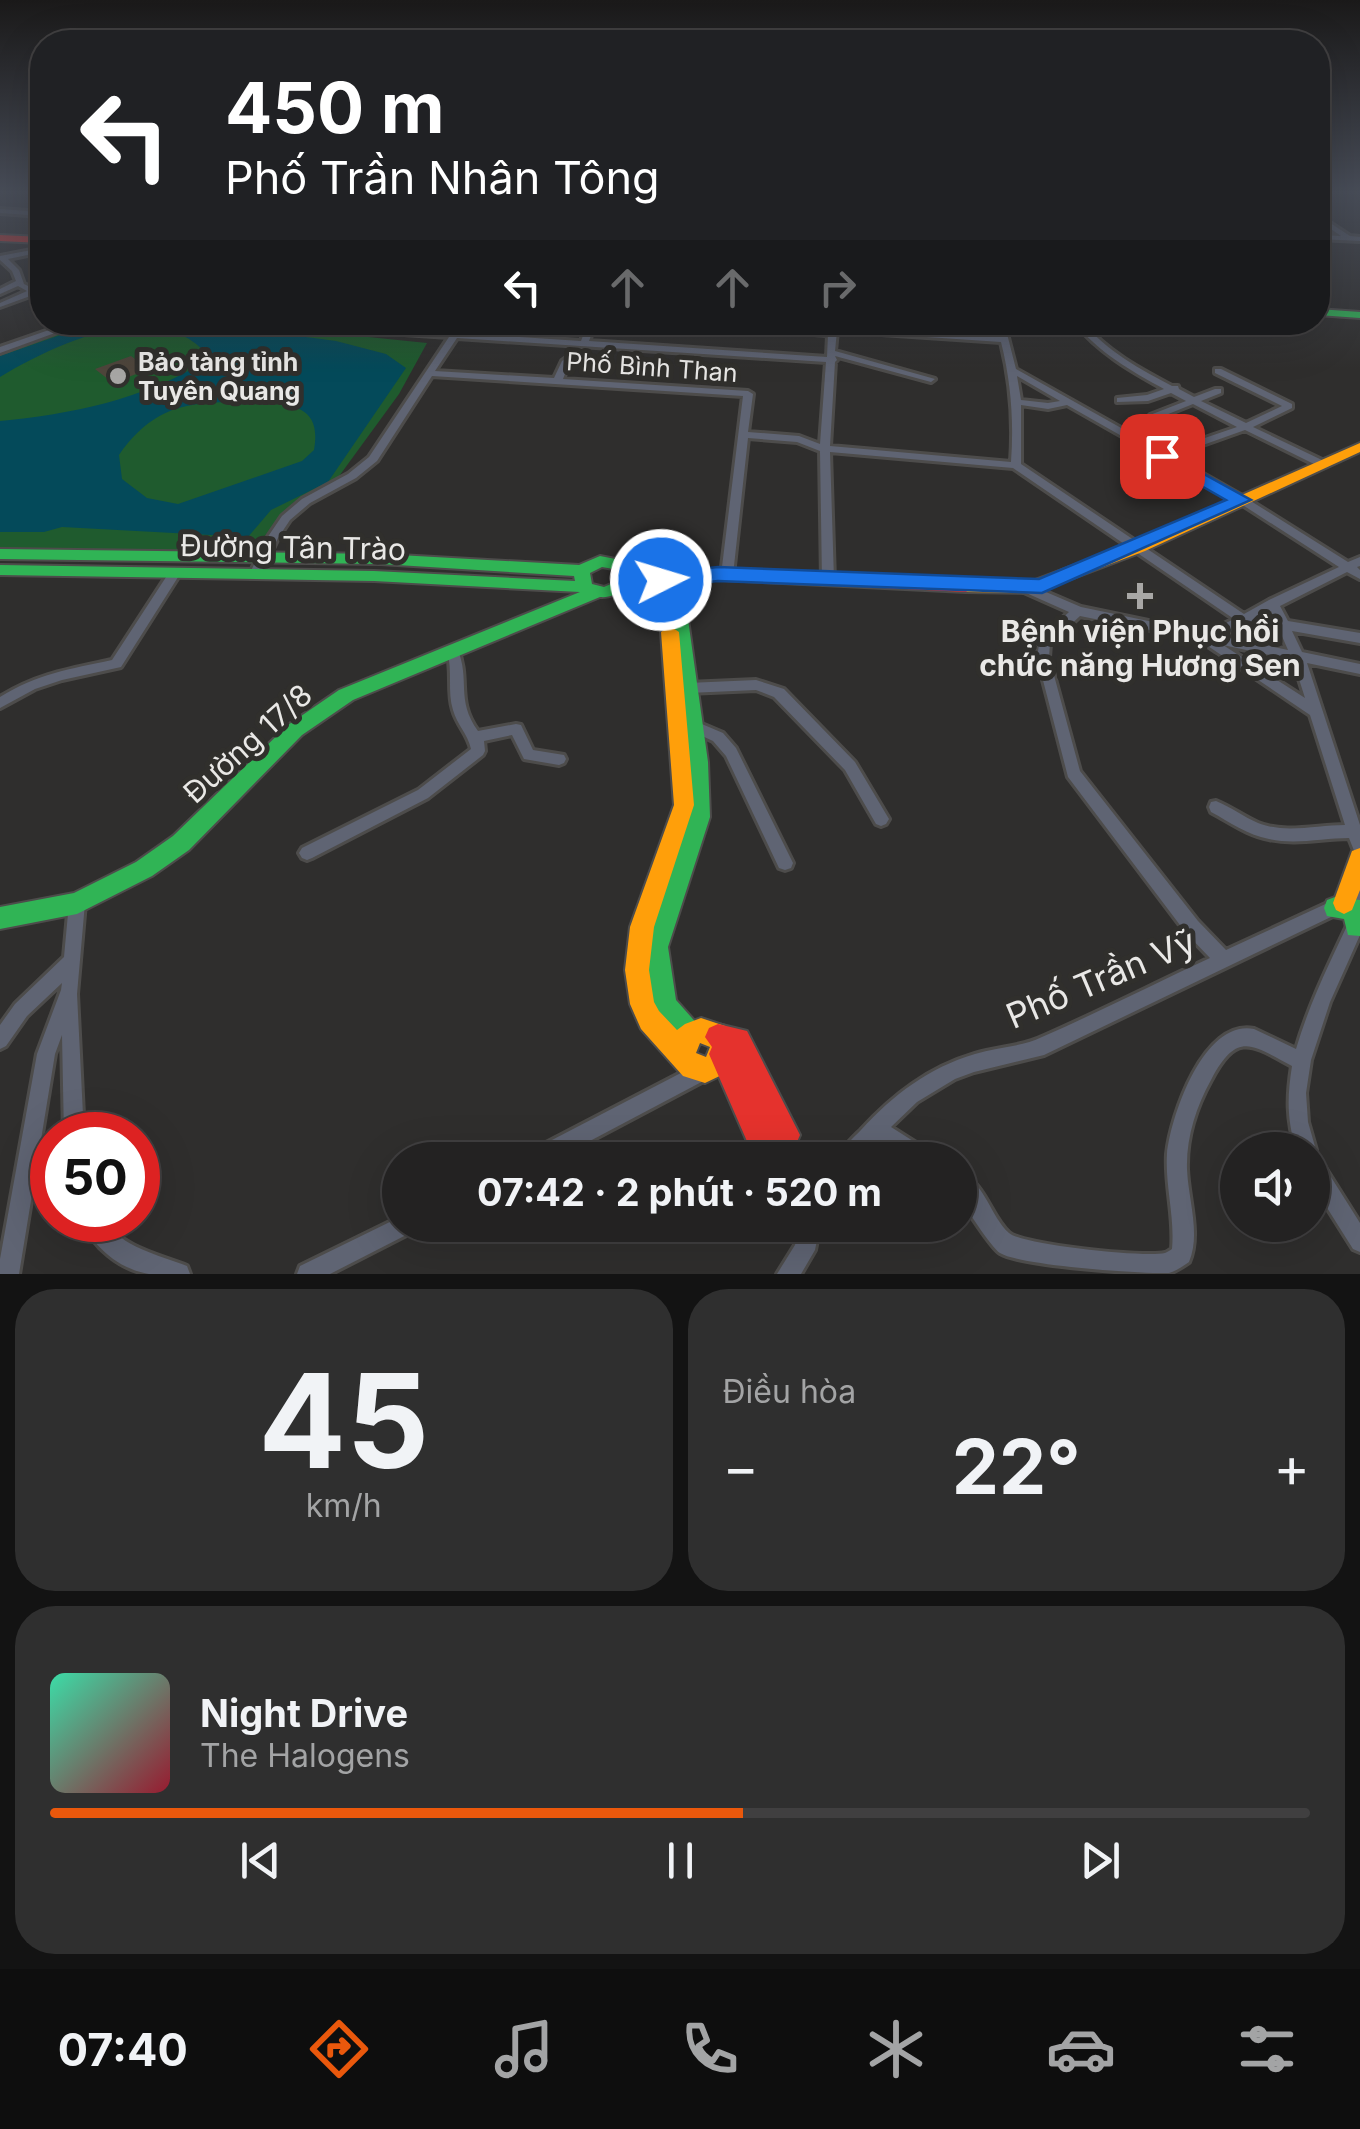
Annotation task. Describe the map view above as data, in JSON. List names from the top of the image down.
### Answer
{
  "streets": {
    "main road": ["Đường Tân Trào", "Đường 17/8"],
    "street": ["Phố Bình Than", "Phố Trần Vỹ"]
  },
  "crossings": [
    ["Đường Tân Trào", "Đường 17/8"]
  ],
  "places": {
    "other": ["Bảo tàng tỉnh Tuyên Quang"],
    "health": ["Bệnh viện Phục hồi chức năng Hương Sen"]
  },
  "page": {
    "turn": ["450 m", "Phố Trần Nhân Tông"],
    "limit": "50",
    "trip": "07:42 · 2 phút · 520 m",
    "tile": [
      ["45", "km/h"],
      "Điều hòa"
    ],
    "heat": ["−", "22°", "+"],
    "song": ["Night Drive", "The Halogens"],
    "tabs": "07:40"
  }
}
